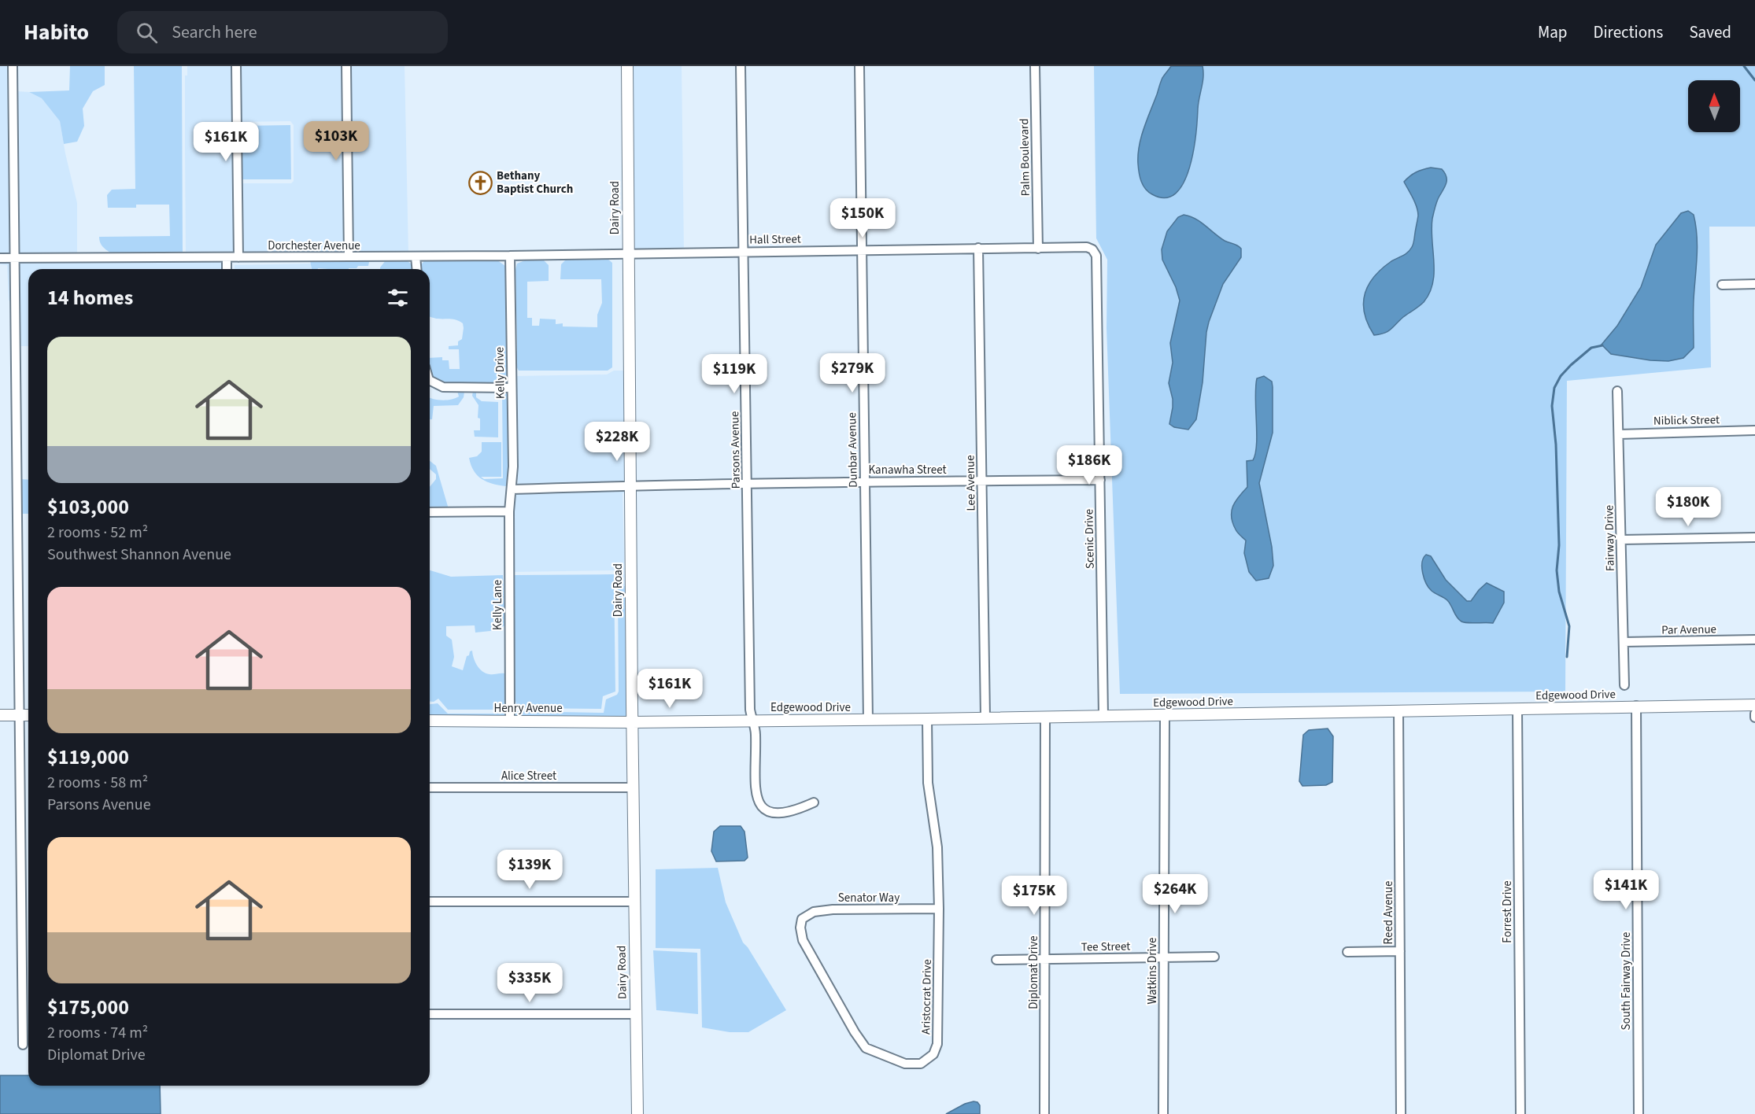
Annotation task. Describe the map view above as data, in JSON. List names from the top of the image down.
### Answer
{
  "streets": {
    "street": [
      "Palm Boulevard",
      "Dairy Road",
      "Hall Street",
      "Dorchester Avenue",
      "Kelly Drive",
      "Niblick Street",
      "Parsons Avenue",
      "Dunbar Avenue",
      "Kanawha Street",
      "Lee Avenue",
      "Fairway Drive",
      "Scenic Drive",
      "Kelly Lane",
      "Par Avenue",
      "Edgewood Drive",
      "Henry Avenue",
      "Alice Street",
      "Senator Way",
      "Forrest Drive",
      "Reed Avenue",
      "Tee Street",
      "Watkins Drive",
      "Diplomat Drive",
      "South Fairway Drive",
      "Aristocrat Drive"
    ]
  },
  "crossings": [
    ["Palm Boulevard", "Hall Street"],
    ["Dairy Road", "Hall Street"],
    ["Dairy Road", "Dorchester Avenue"],
    ["Dairy Road", "Kanawha Street"],
    ["Dairy Road", "Edgewood Drive"],
    ["Dairy Road", "Henry Avenue"],
    ["Dairy Road", "Alice Street"],
    ["Hall Street", "Dorchester Avenue"],
    ["Hall Street", "Parsons Avenue"],
    ["Hall Street", "Dunbar Avenue"],
    ["Hall Street", "Lee Avenue"],
    ["Hall Street", "Scenic Drive"],
    ["Dorchester Avenue", "Kelly Drive"],
    ["Kelly Drive", "Kanawha Street"],
    ["Kelly Drive", "Kelly Lane"],
    ["Niblick Street", "Fairway Drive"],
    ["Parsons Avenue", "Kanawha Street"],
    ["Parsons Avenue", "Edgewood Drive"],
    ["Dunbar Avenue", "Kanawha Street"],
    ["Dunbar Avenue", "Edgewood Drive"],
    ["Kanawha Street", "Lee Avenue"],
    ["Kanawha Street", "Scenic Drive"],
    ["Kanawha Street", "Kelly Lane"],
    ["Lee Avenue", "Edgewood Drive"],
    ["Fairway Drive", "Par Avenue"],
    ["Scenic Drive", "Edgewood Drive"],
    ["Kelly Lane", "Henry Avenue"],
    ["Edgewood Drive", "Henry Avenue"],
    ["Edgewood Drive", "Forrest Drive"],
    ["Edgewood Drive", "Reed Avenue"],
    ["Edgewood Drive", "Watkins Drive"],
    ["Edgewood Drive", "Diplomat Drive"],
    ["Edgewood Drive", "South Fairway Drive"],
    ["Edgewood Drive", "Aristocrat Drive"],
    ["Senator Way", "Aristocrat Drive"],
    ["Tee Street", "Watkins Drive"],
    ["Tee Street", "Diplomat Drive"]
  ],
  "places": {
    "church": ["Bethany Baptist Church"]
  },
  "north": "top",
  "page": {
    "header": "Habito",
    "search": "Search here",
    "nav": ["Map", "Directions", "Saved"],
    "price": [
      "$103K",
      "$161K",
      "$150K",
      "$279K",
      "$119K",
      "$228K",
      "$186K",
      "$180K",
      "$161K",
      "$139K",
      "$141K",
      "$264K",
      "$175K",
      "$335K"
    ],
    "heading": "14 homes",
    "list": [
      {
        "name": "$103,000",
        "note": "2 rooms · 52 m² · Southwest Shannon Avenue"
      },
      {
        "name": "$119,000",
        "note": "2 rooms · 58 m² · Parsons Avenue"
      },
      {
        "name": "$175,000",
        "note": "2 rooms · 74 m² · Diplomat Drive"
      }
    ]
  }
}
